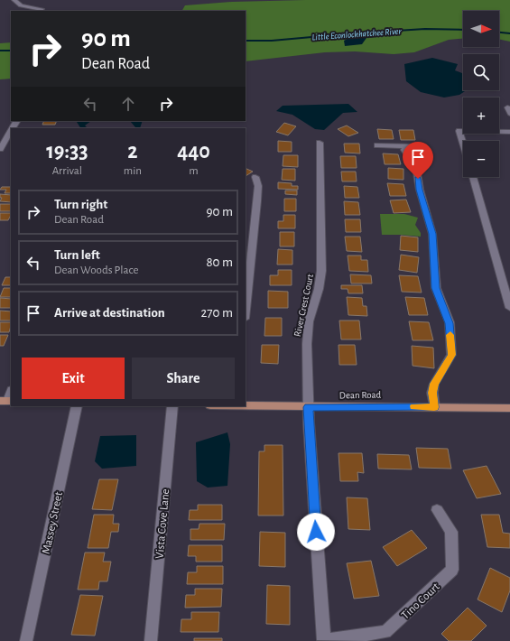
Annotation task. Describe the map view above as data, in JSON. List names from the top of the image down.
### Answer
{
  "streets": {
    "main road": ["Dean Road"],
    "street": [
      "River Crest Court",
      "Massey Street",
      "Vista Cove Lane",
      "Tino Court"
    ]
  },
  "crossings": [
    ["River Crest Court", "Dean Road"],
    ["River Crest Court", "Tino Court"]
  ],
  "water": ["Little Econlockhatchee River"],
  "north": "right",
  "page": {
    "map_buttons": ["+", "−"],
    "turn": ["90 m", "Dean Road"],
    "eta": [
      "19:33",
      "Arrival",
      "2",
      "min",
      "440",
      "m"
    ],
    "list": [
      {
        "name": "Turn right",
        "note": "Dean Road",
        "value": "90 m"
      },
      {
        "name": "Turn left",
        "note": "Dean Woods Place",
        "value": "80 m"
      },
      {
        "name": "Arrive at destination",
        "value": "270 m"
      }
    ],
    "buttons": ["Exit", "Share"]
  }
}
